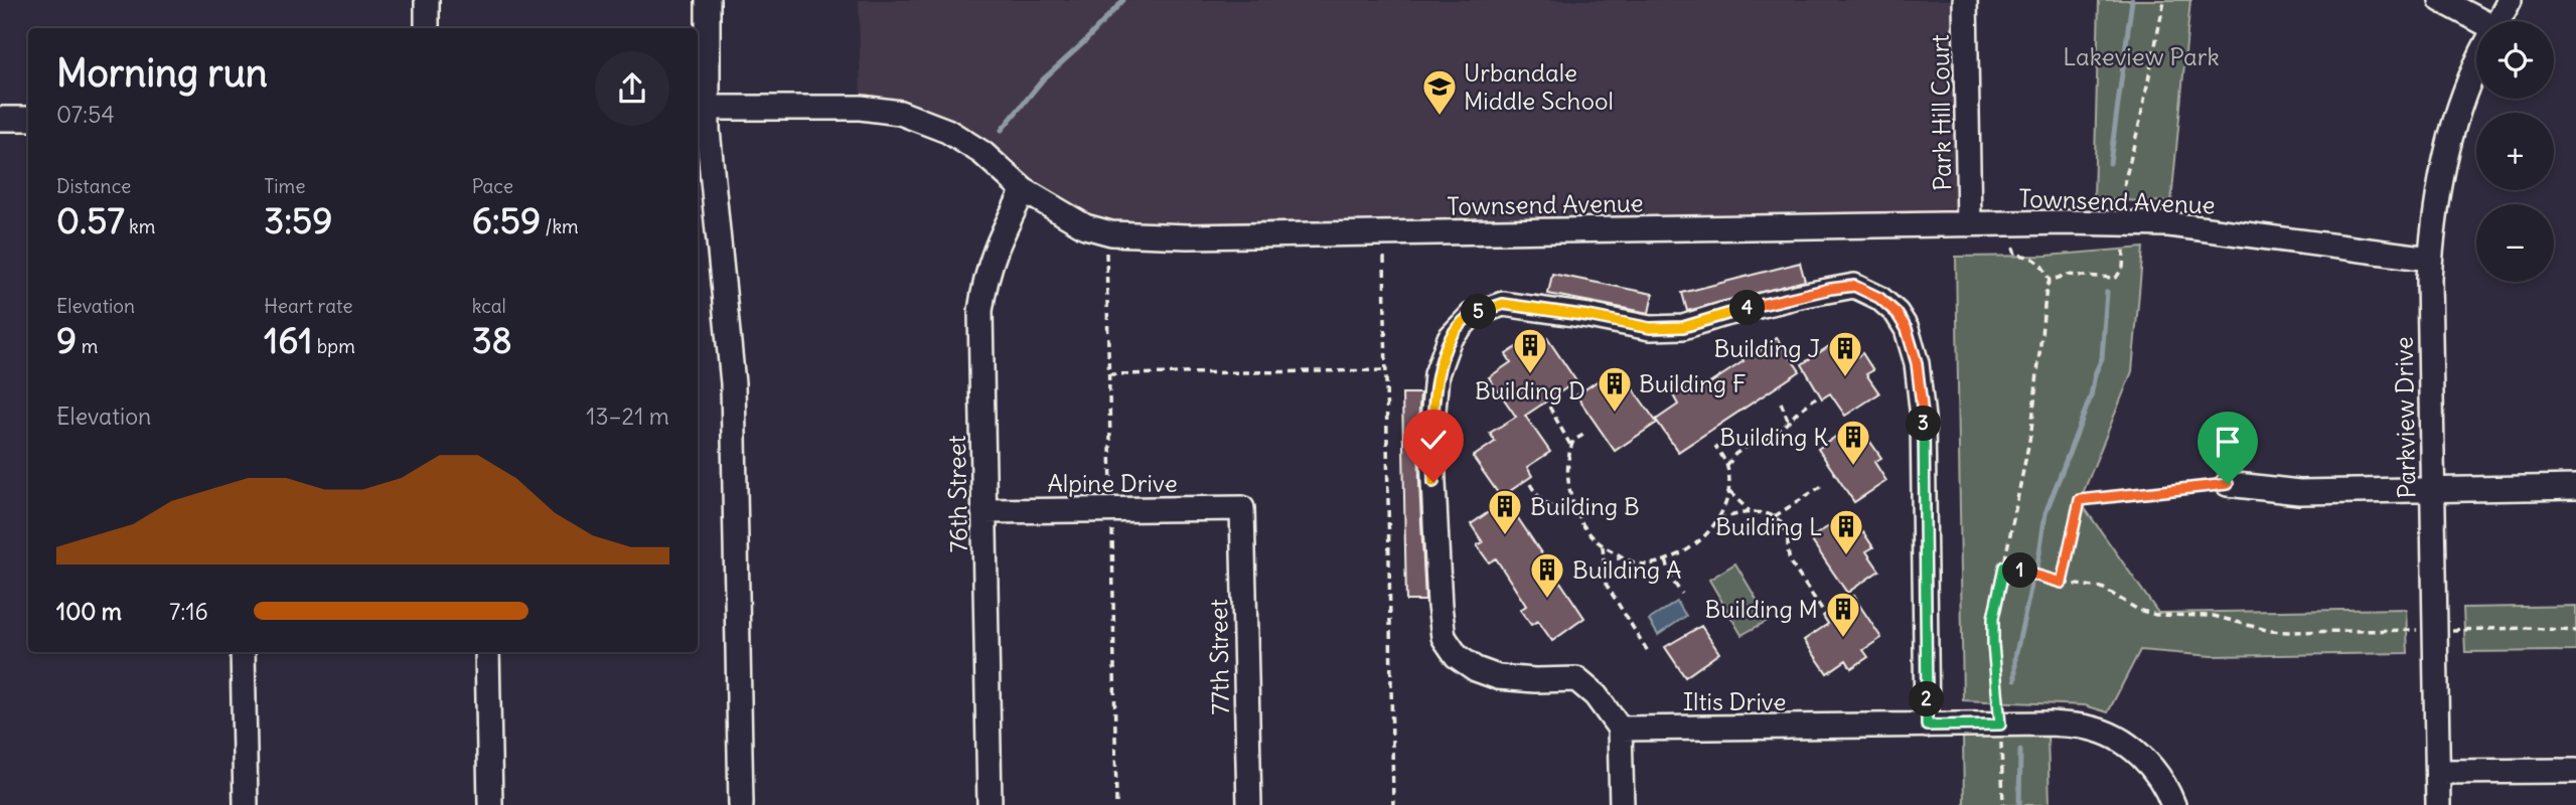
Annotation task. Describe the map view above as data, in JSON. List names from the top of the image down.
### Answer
{
  "streets": {
    "street": [
      "Park Hill Court",
      "Townsend Avenue",
      "Parkview Drive",
      "Alpine Drive",
      "76th Street",
      "77th Street",
      "Iltis Drive"
    ]
  },
  "crossings": [
    ["Park Hill Court", "Townsend Avenue"],
    ["Townsend Avenue", "Parkview Drive"],
    ["Townsend Avenue", "76th Street"],
    ["Alpine Drive", "76th Street"],
    ["Alpine Drive", "77th Street"]
  ],
  "parks": ["Lakeview Park"],
  "places": {
    "school or university": ["Urbandale Middle School"],
    "building": [
      "Building D",
      "Building J",
      "Building F",
      "Building K",
      "Building B",
      "Building L",
      "Building A",
      "Building M"
    ]
  },
  "page": {
    "map_buttons": ["+", "−"],
    "heading": ["Morning run", "07:54"],
    "stats": [
      ["Distance", "0.57 km"],
      ["Time", "3:59"],
      ["Pace", "6:59 /km"],
      ["Elevation", "9 m"],
      ["Heart rate", "161 bpm"],
      ["kcal", "38"]
    ],
    "pins": [
      "4",
      "5",
      "3",
      "1",
      "2"
    ],
    "chart": ["Elevation", "13–21 m"],
    "list": [
      {
        "name": "100 m",
        "note": "7:16"
      }
    ]
  }
}
